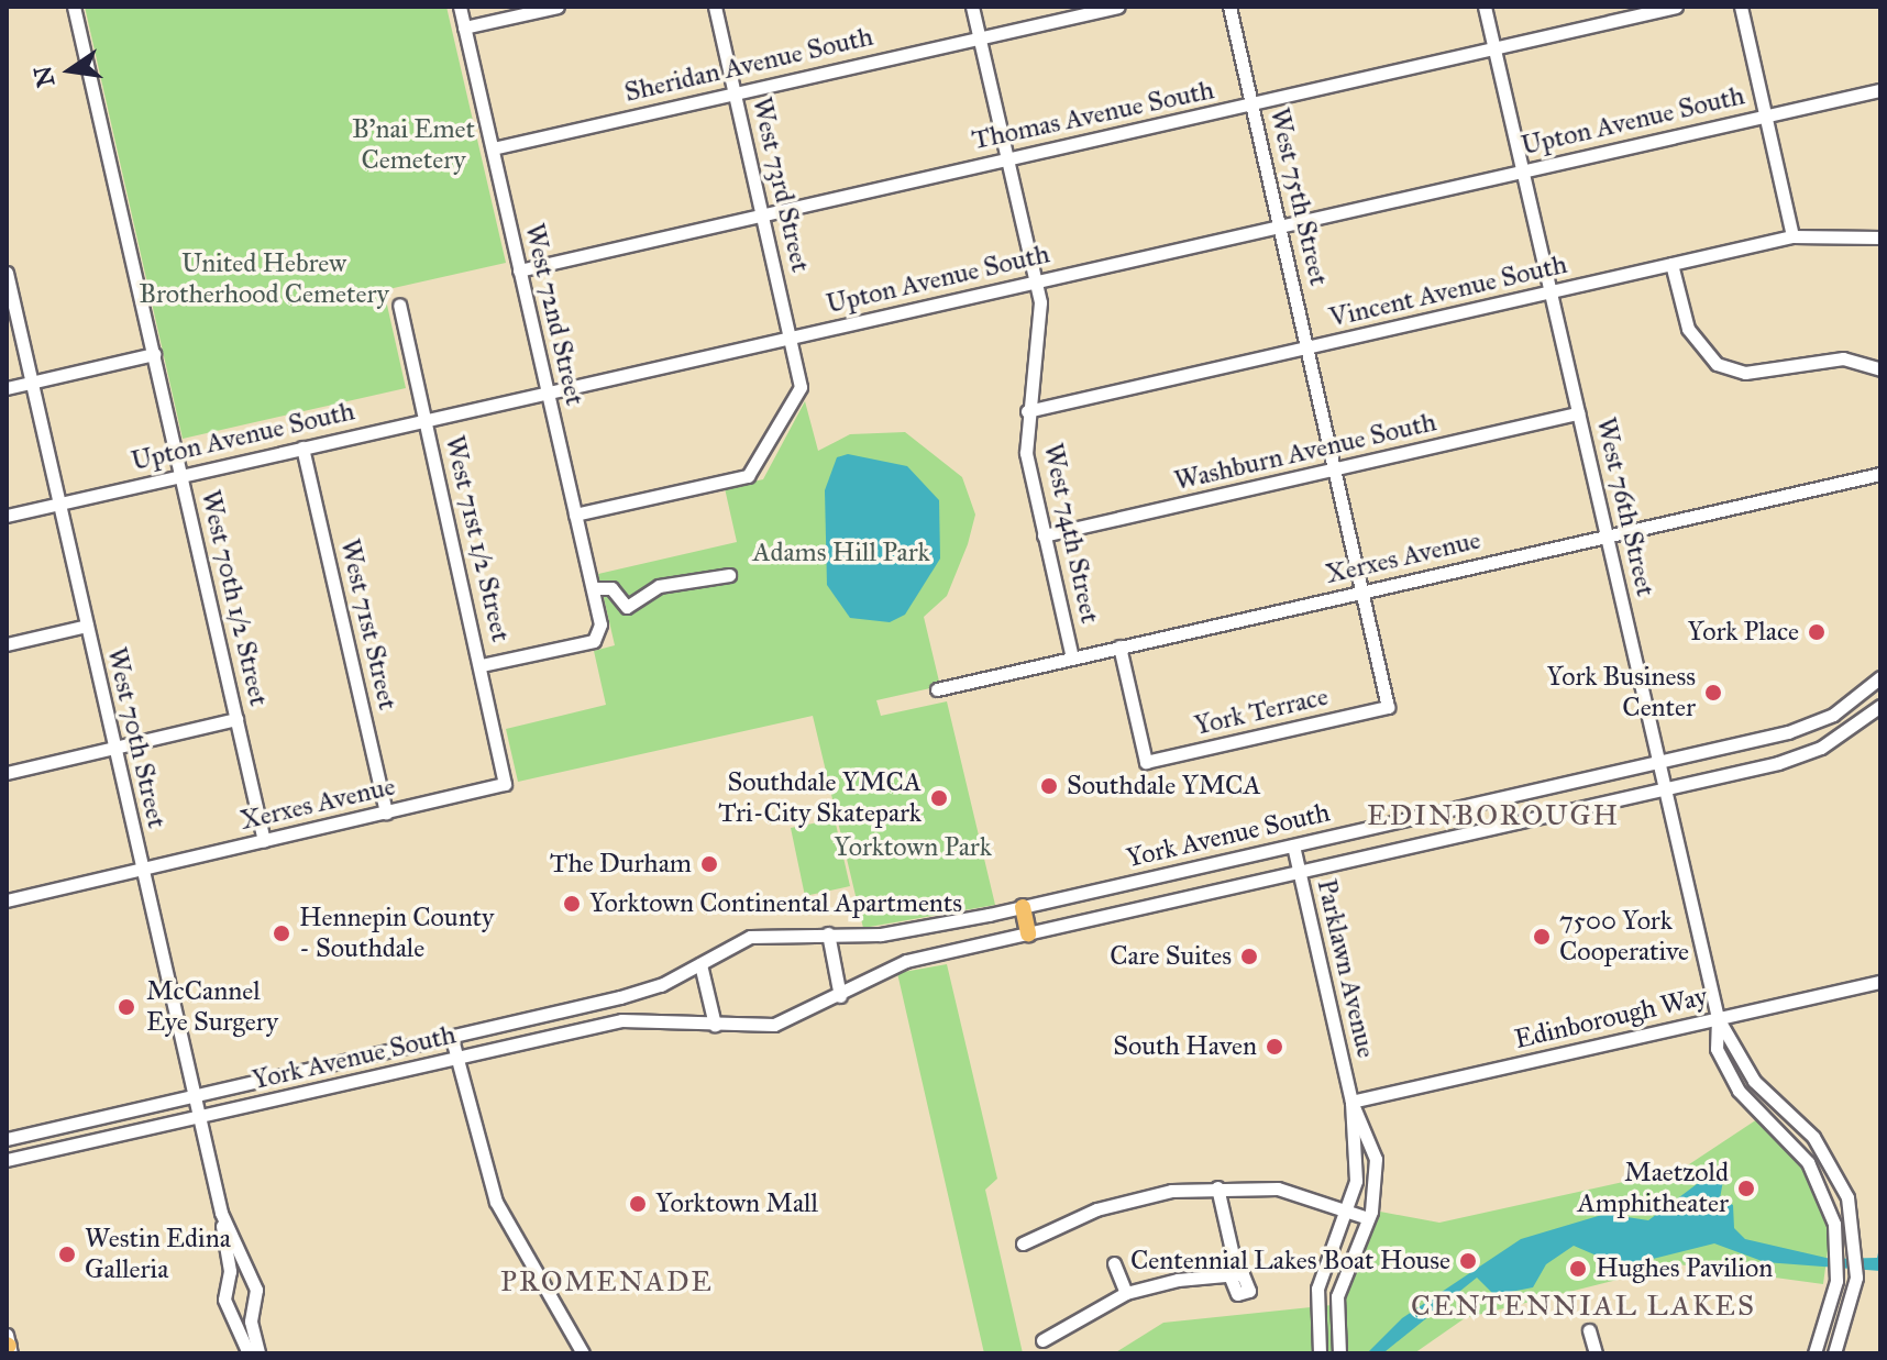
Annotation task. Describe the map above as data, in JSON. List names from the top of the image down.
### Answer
{
  "streets": {
    "street": [
      "Sheridan Avenue South",
      "Thomas Avenue South",
      "Upton Avenue South",
      "West 73rd Street",
      "West 75th Street",
      "Vincent Avenue South",
      "West 72nd Street",
      "Washburn Avenue South",
      "West 76th Street",
      "West 74th Street",
      "West 71st 1/2 Street",
      "Xerxes Avenue",
      "West 70th 1/2 Street",
      "West 71st Street",
      "York Terrace",
      "West 70th Street",
      "York Avenue South",
      "Parklawn Avenue",
      "Edinborough Way"
    ]
  },
  "crossings": [
    ["Sheridan Avenue South", "West 73rd Street"],
    ["Sheridan Avenue South", "West 72nd Street"],
    ["Sheridan Avenue South", "West 74th Street"],
    ["Thomas Avenue South", "West 73rd Street"],
    ["Thomas Avenue South", "West 75th Street"],
    ["Thomas Avenue South", "West 72nd Street"],
    ["Thomas Avenue South", "West 76th Street"],
    ["Thomas Avenue South", "West 74th Street"],
    ["Upton Avenue South", "West 73rd Street"],
    ["Upton Avenue South", "West 75th Street"],
    ["Upton Avenue South", "West 72nd Street"],
    ["Upton Avenue South", "West 76th Street"],
    ["Upton Avenue South", "West 74th Street"],
    ["Upton Avenue South", "West 71st 1/2 Street"],
    ["Upton Avenue South", "West 70th 1/2 Street"],
    ["Upton Avenue South", "West 71st Street"],
    ["Upton Avenue South", "West 70th Street"],
    ["West 73rd Street", "West 72nd Street"],
    ["West 75th Street", "Vincent Avenue South"],
    ["West 75th Street", "Washburn Avenue South"],
    ["West 75th Street", "Xerxes Avenue"],
    ["West 75th Street", "York Terrace"],
    ["Vincent Avenue South", "West 76th Street"],
    ["Vincent Avenue South", "West 74th Street"],
    ["West 72nd Street", "West 71st 1/2 Street"],
    ["Washburn Avenue South", "West 76th Street"],
    ["Washburn Avenue South", "West 74th Street"],
    ["West 76th Street", "Xerxes Avenue"],
    ["West 76th Street", "York Avenue South"],
    ["West 76th Street", "Edinborough Way"],
    ["West 74th Street", "Xerxes Avenue"],
    ["West 74th Street", "York Terrace"],
    ["West 71st 1/2 Street", "Xerxes Avenue"],
    ["Xerxes Avenue", "West 70th 1/2 Street"],
    ["Xerxes Avenue", "West 71st Street"],
    ["Xerxes Avenue", "West 70th Street"],
    ["West 70th Street", "York Avenue South"],
    ["York Avenue South", "Parklawn Avenue"],
    ["Parklawn Avenue", "Edinborough Way"]
  ],
  "districts": ["EDINBOROUGH", "PROMENADE", "CENTENNIAL LAKES"],
  "parks": [
    "B'nai Emet Cemetery",
    "United Hebrew Brotherhood Cemetery",
    "Adams Hill Park",
    "Yorktown Park"
  ],
  "places": [
    "York Place",
    "York Business Center",
    "Southdale YMCA",
    "Southdale YMCA Tri-City Skatepark",
    "The Durham",
    "Yorktown Continental Apartments",
    "Hennepin County - Southdale",
    "7500 York Cooperative",
    "Care Suites",
    "McCannel Eye Surgery",
    "South Haven",
    "Maetzold Amphitheater",
    "Yorktown Mall",
    "Westin Edina Galleria",
    "Centennial Lakes Boat House",
    "Hughes Pavilion"
  ],
  "north": "left"
}
